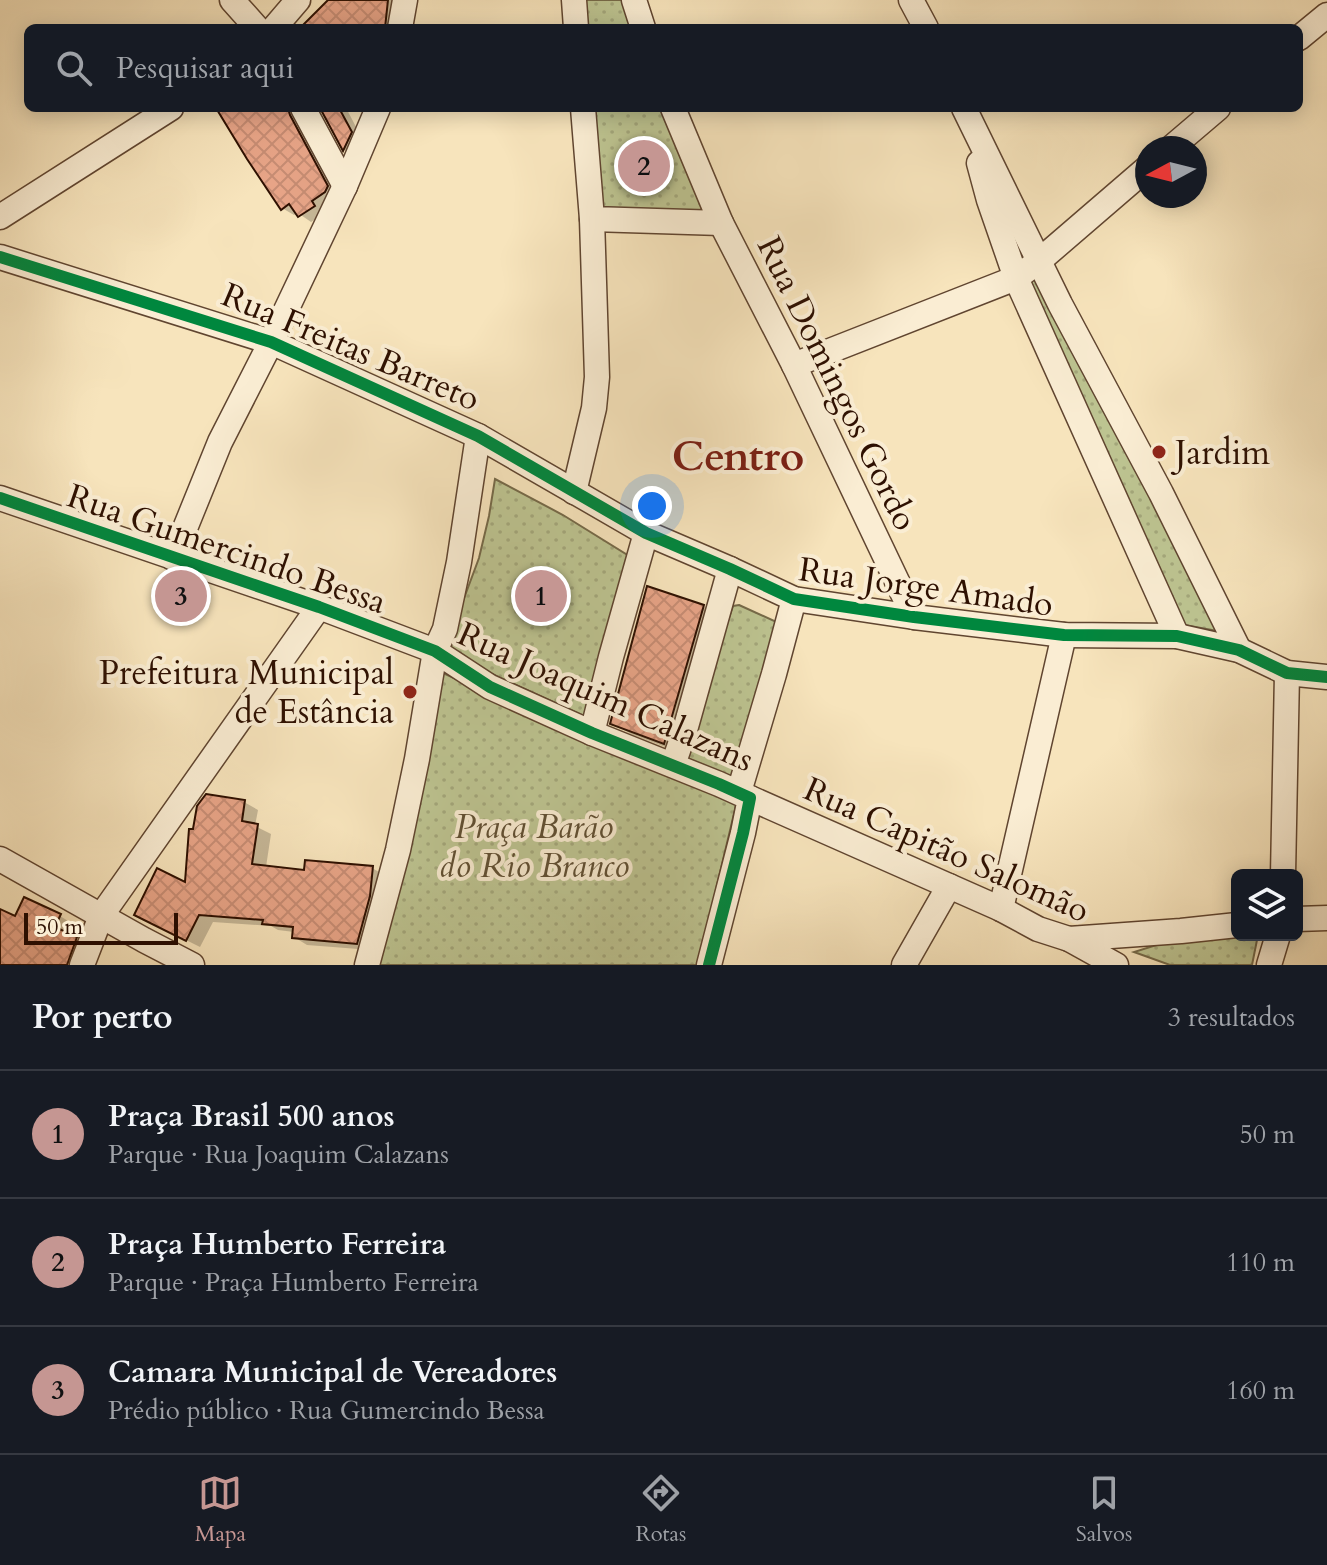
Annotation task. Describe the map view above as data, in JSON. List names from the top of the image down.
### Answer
{
  "streets": {
    "street": [
      "Rua Freitas Barreto",
      "Rua Domingos Gordo",
      "Rua Gumercindo Bessa",
      "Rua Jorge Amado",
      "Rua Joaquim Calazans",
      "Rua Capitão Salomão"
    ]
  },
  "crossings": [
    ["Rua Freitas Barreto", "Rua Jorge Amado"],
    ["Rua Domingos Gordo", "Rua Jorge Amado"],
    ["Rua Gumercindo Bessa", "Rua Joaquim Calazans"],
    ["Rua Joaquim Calazans", "Rua Capitão Salomão"]
  ],
  "districts": ["Centro"],
  "parks": ["Praça Barão do Rio Branco"],
  "places": ["Jardim", "Prefeitura Municipal de Estância"],
  "scale_bar": "50 m",
  "north": "left",
  "page": {
    "search": "Pesquisar aqui",
    "pins": ["2", "1", "3"],
    "scale": "50 m",
    "heading": ["Por perto", "3 resultados"],
    "list": [
      {
        "mark": "1",
        "name": "Praça Brasil 500 anos",
        "note": "Parque · Rua Joaquim Calazans",
        "value": "50 m"
      },
      {
        "mark": "2",
        "name": "Praça Humberto Ferreira",
        "note": "Parque · Praça Humberto Ferreira",
        "value": "110 m"
      },
      {
        "mark": "3",
        "name": "Camara Municipal de Vereadores",
        "note": "Prédio público · Rua Gumercindo Bessa",
        "value": "160 m"
      }
    ],
    "nav": ["Mapa", "Rotas", "Salvos"]
  }
}
